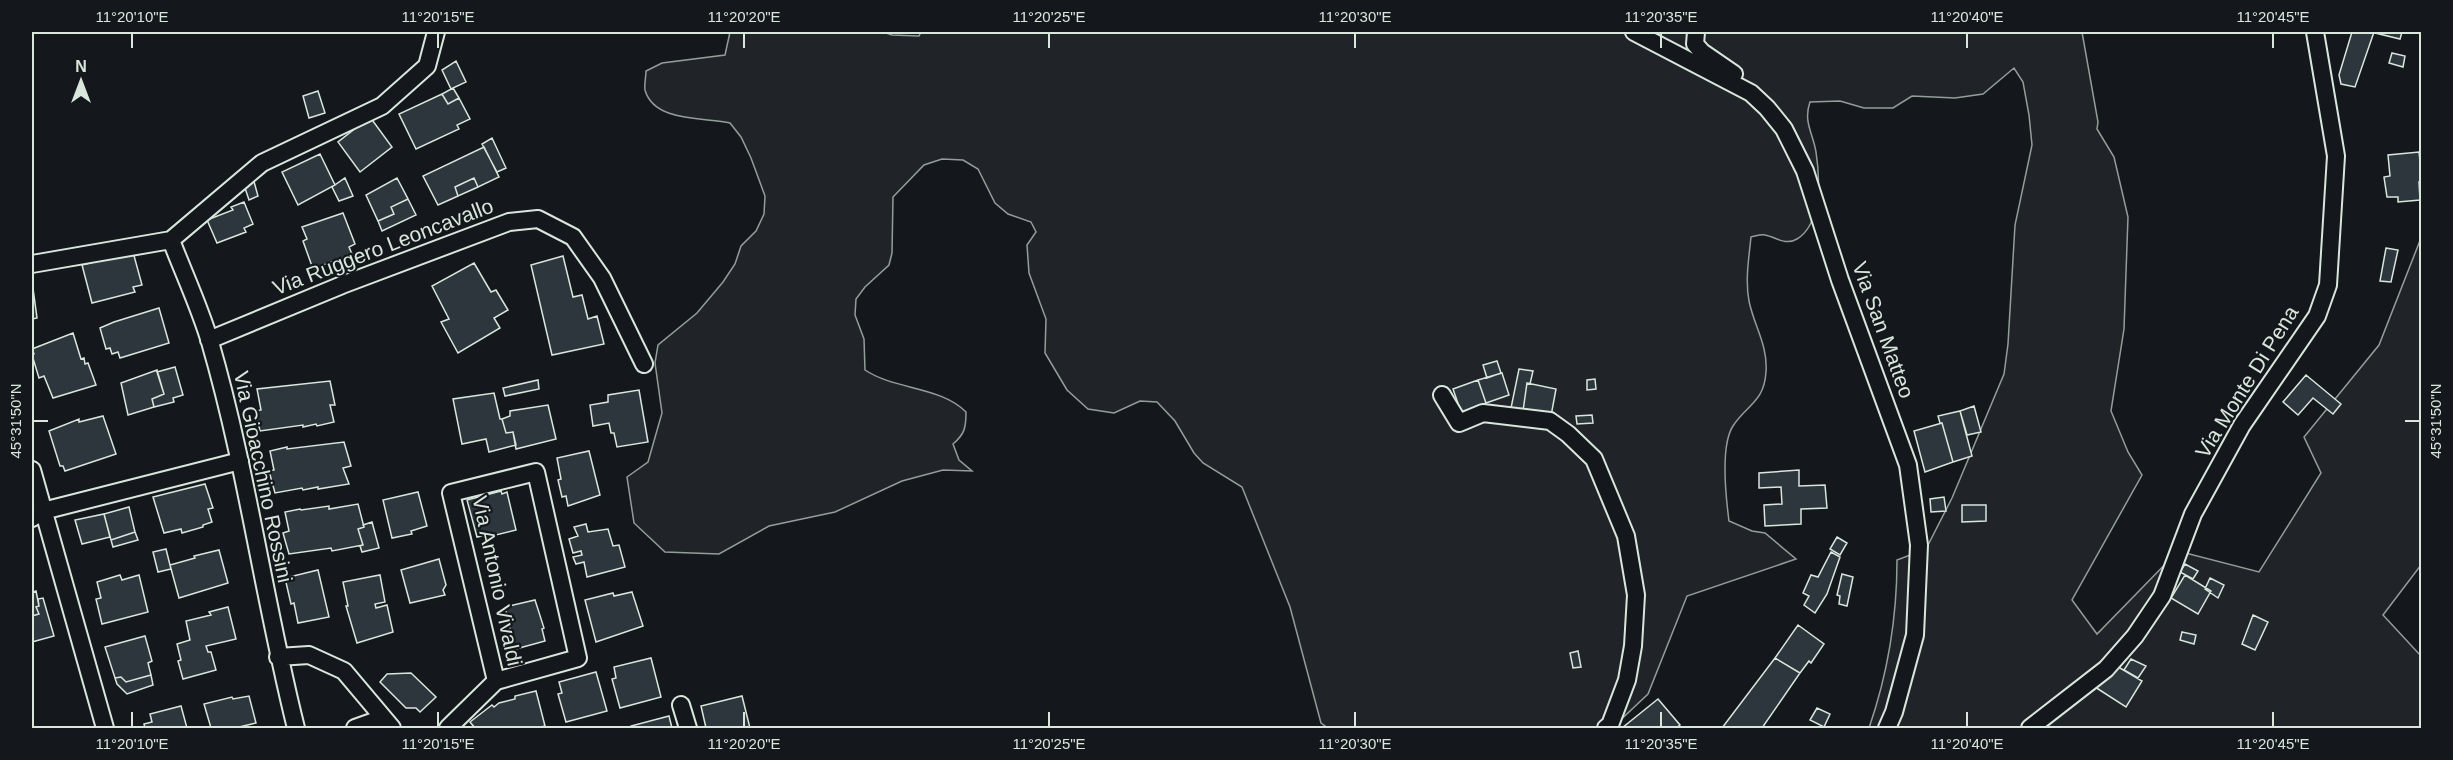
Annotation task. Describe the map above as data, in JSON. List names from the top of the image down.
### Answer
{
  "streets": {
    "street": [
      "Via Ruggero Leoncavallo",
      "Via San Matteo",
      "Via Monte Di Pena",
      "Via Gioacchino Rossini",
      "Via Antonio Vivaldi"
    ]
  },
  "crossings": [
    ["Via Ruggero Leoncavallo", "Via Gioacchino Rossini"]
  ],
  "north": "top",
  "coordinates": [
    "11°20'10\"E",
    "11°20'15\"E",
    "11°20'20\"E",
    "11°20'25\"E",
    "11°20'30\"E",
    "11°20'35\"E",
    "11°20'40\"E",
    "11°20'45\"E",
    "45°31'50\"N"
  ]
}
